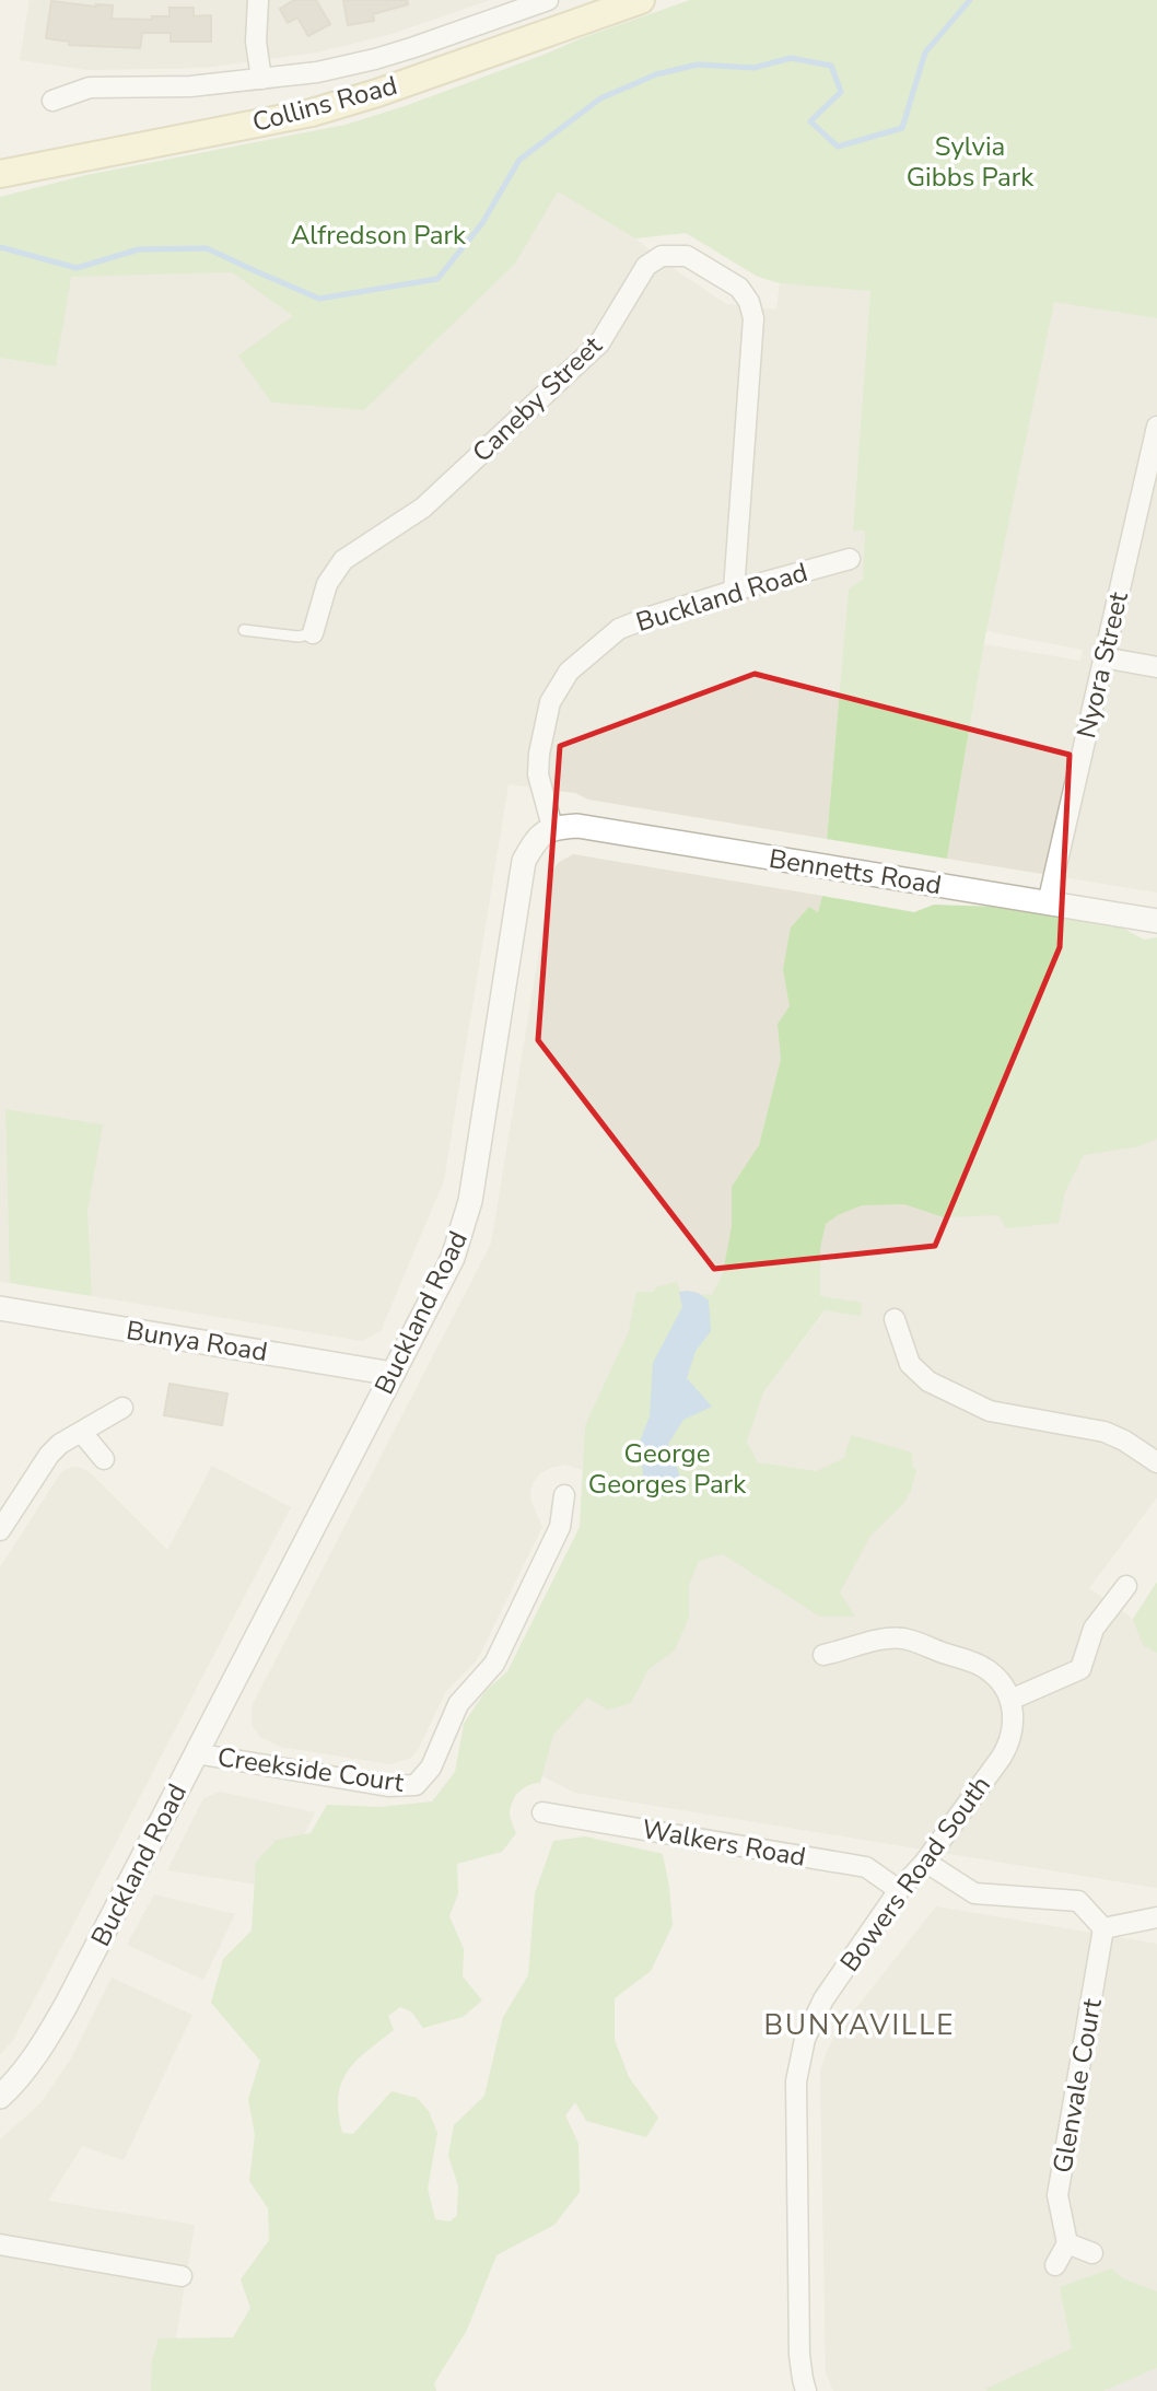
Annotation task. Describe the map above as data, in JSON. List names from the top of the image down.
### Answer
{
  "streets": {
    "main road": ["Collins Road"],
    "street": [
      "Caneby Street",
      "Buckland Road",
      "Nyora Street",
      "Bennetts Road",
      "Bunya Road",
      "Creekside Court",
      "Walkers Road",
      "Bowers Road South",
      "Glenvale Court"
    ]
  },
  "crossings": [
    ["Caneby Street", "Buckland Road"],
    ["Buckland Road", "Bennetts Road"],
    ["Buckland Road", "Bunya Road"],
    ["Buckland Road", "Creekside Court"],
    ["Nyora Street", "Bennetts Road"],
    ["Walkers Road", "Bowers Road South"]
  ],
  "districts": ["BUNYAVILLE"],
  "parks": ["Sylvia Gibbs Park", "Alfredson Park", "George Georges Park"]
}
